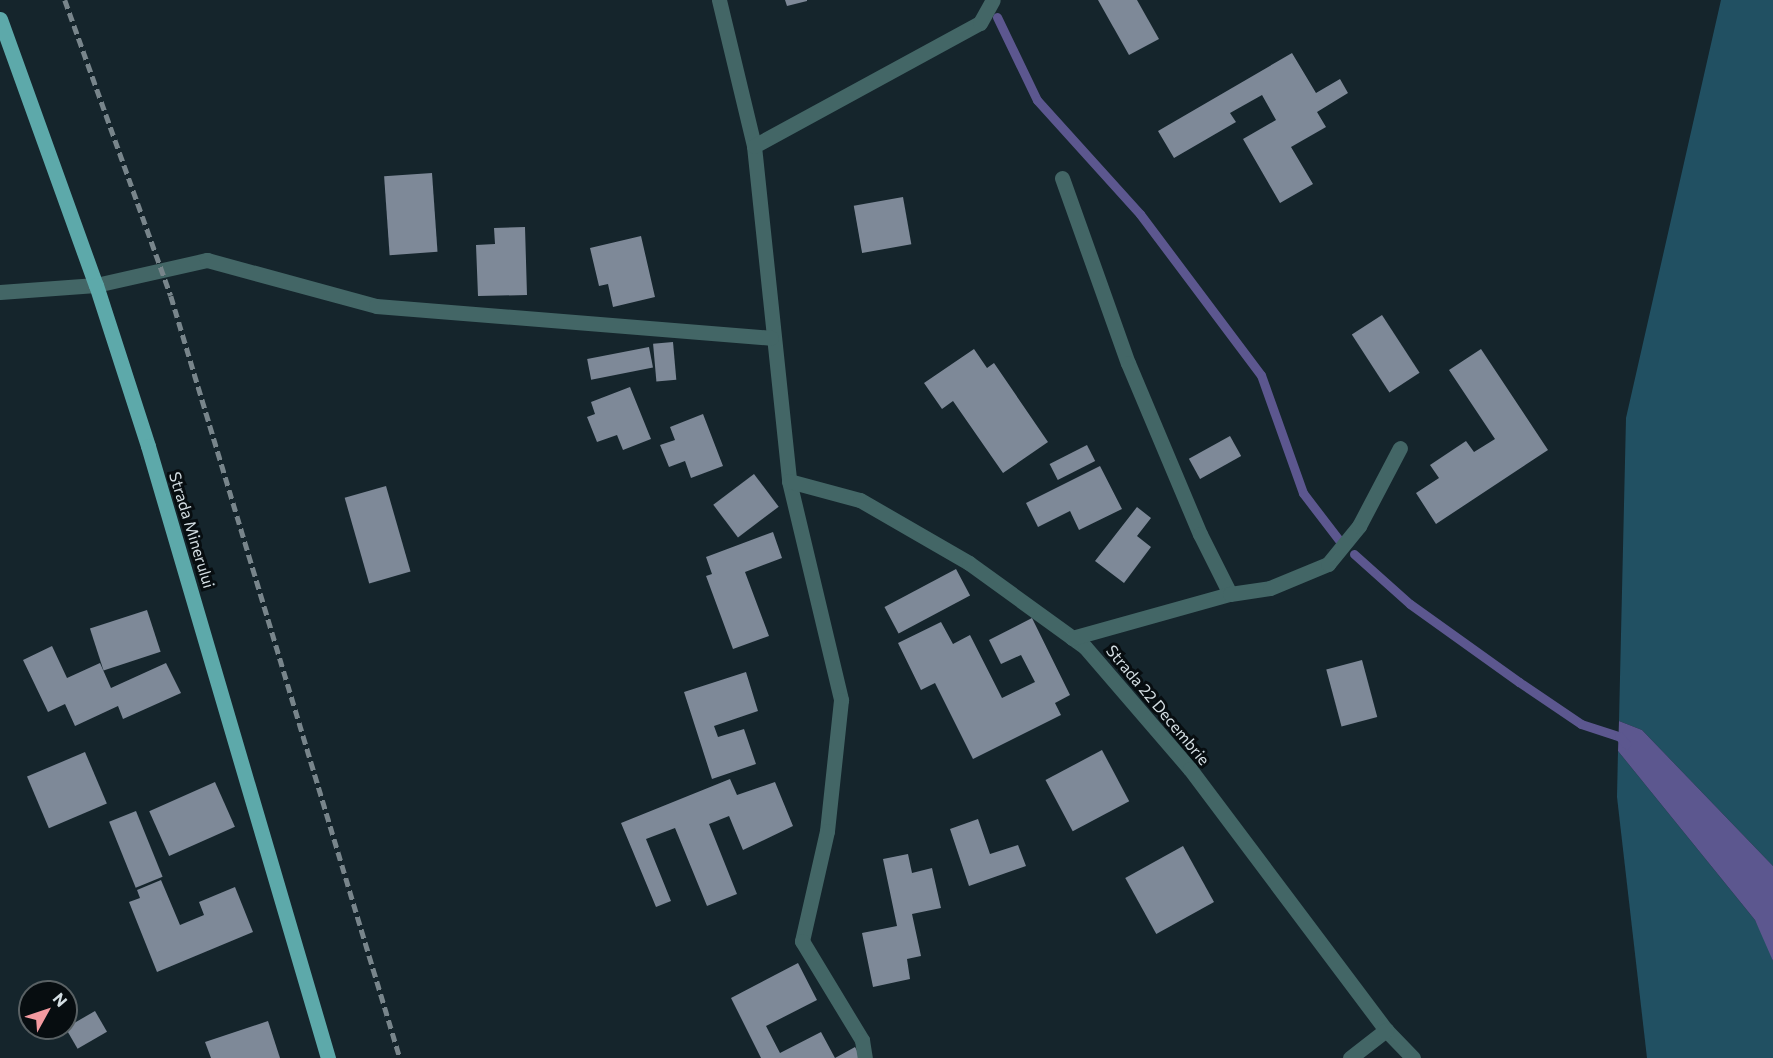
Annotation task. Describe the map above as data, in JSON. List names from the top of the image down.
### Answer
{
  "streets": {
    "main road": ["Strada Minerului"],
    "street": ["Strada 22 Decembrie"]
  },
  "north": "top right"
}
